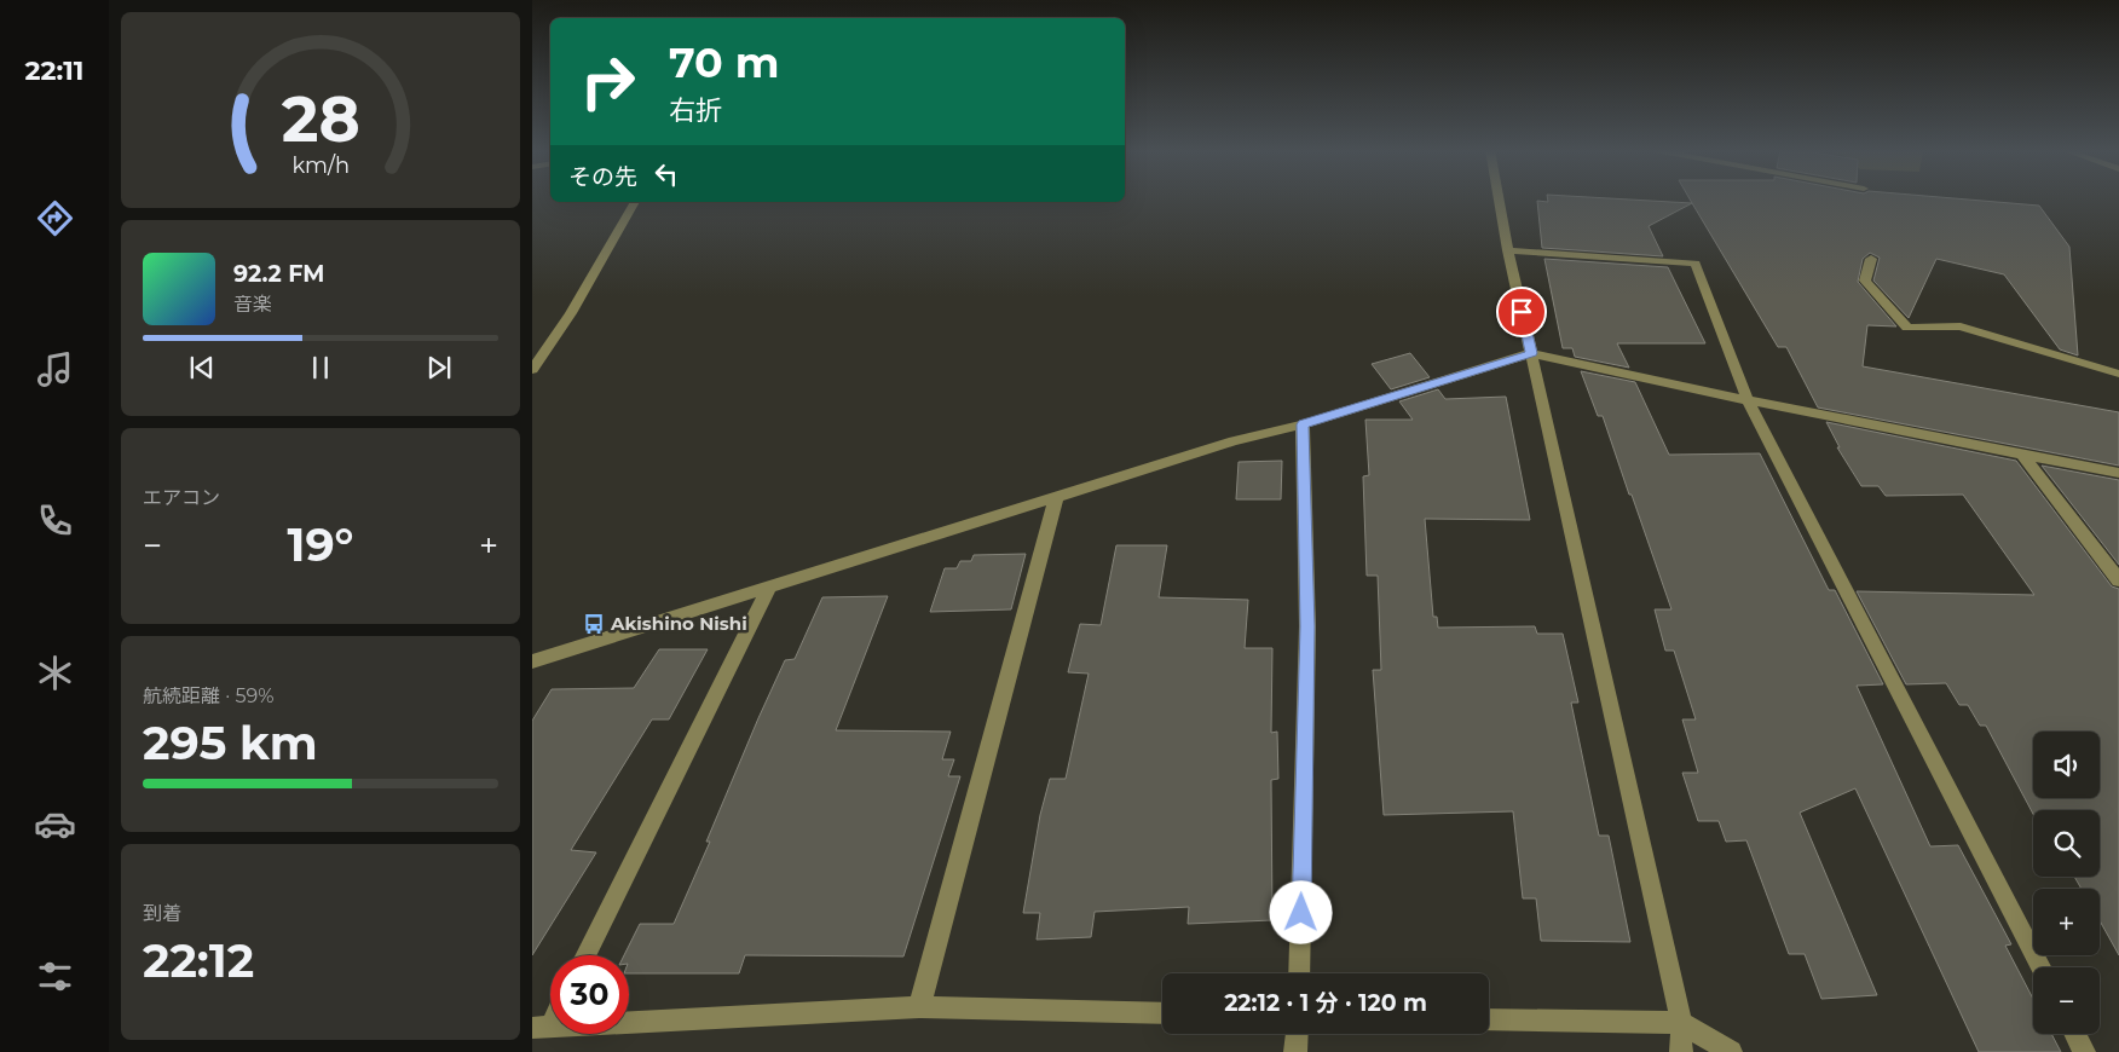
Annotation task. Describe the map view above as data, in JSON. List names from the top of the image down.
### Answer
{
  "places": {
    "bus stop": ["Akishino Nishi"]
  },
  "page": {
    "tabs": "22:11",
    "turn": ["70 m", "右折"],
    "then": "その先",
    "song": ["92.2 FM", "音楽"],
    "tile": [
      "エアコン",
      ["航続距離 · 59%", "295 km"],
      ["到着", "22:12"]
    ],
    "heat": ["−", "19°", "+"],
    "map_buttons": ["+", "−"],
    "limit": "30",
    "trip": "22:12 · 1 分 · 120 m",
    "gauge": ["28", "km/h"]
  }
}
